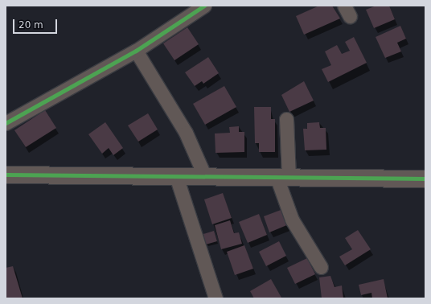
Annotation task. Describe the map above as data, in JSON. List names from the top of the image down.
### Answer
{
  "scale_bar": "20 m"
}
